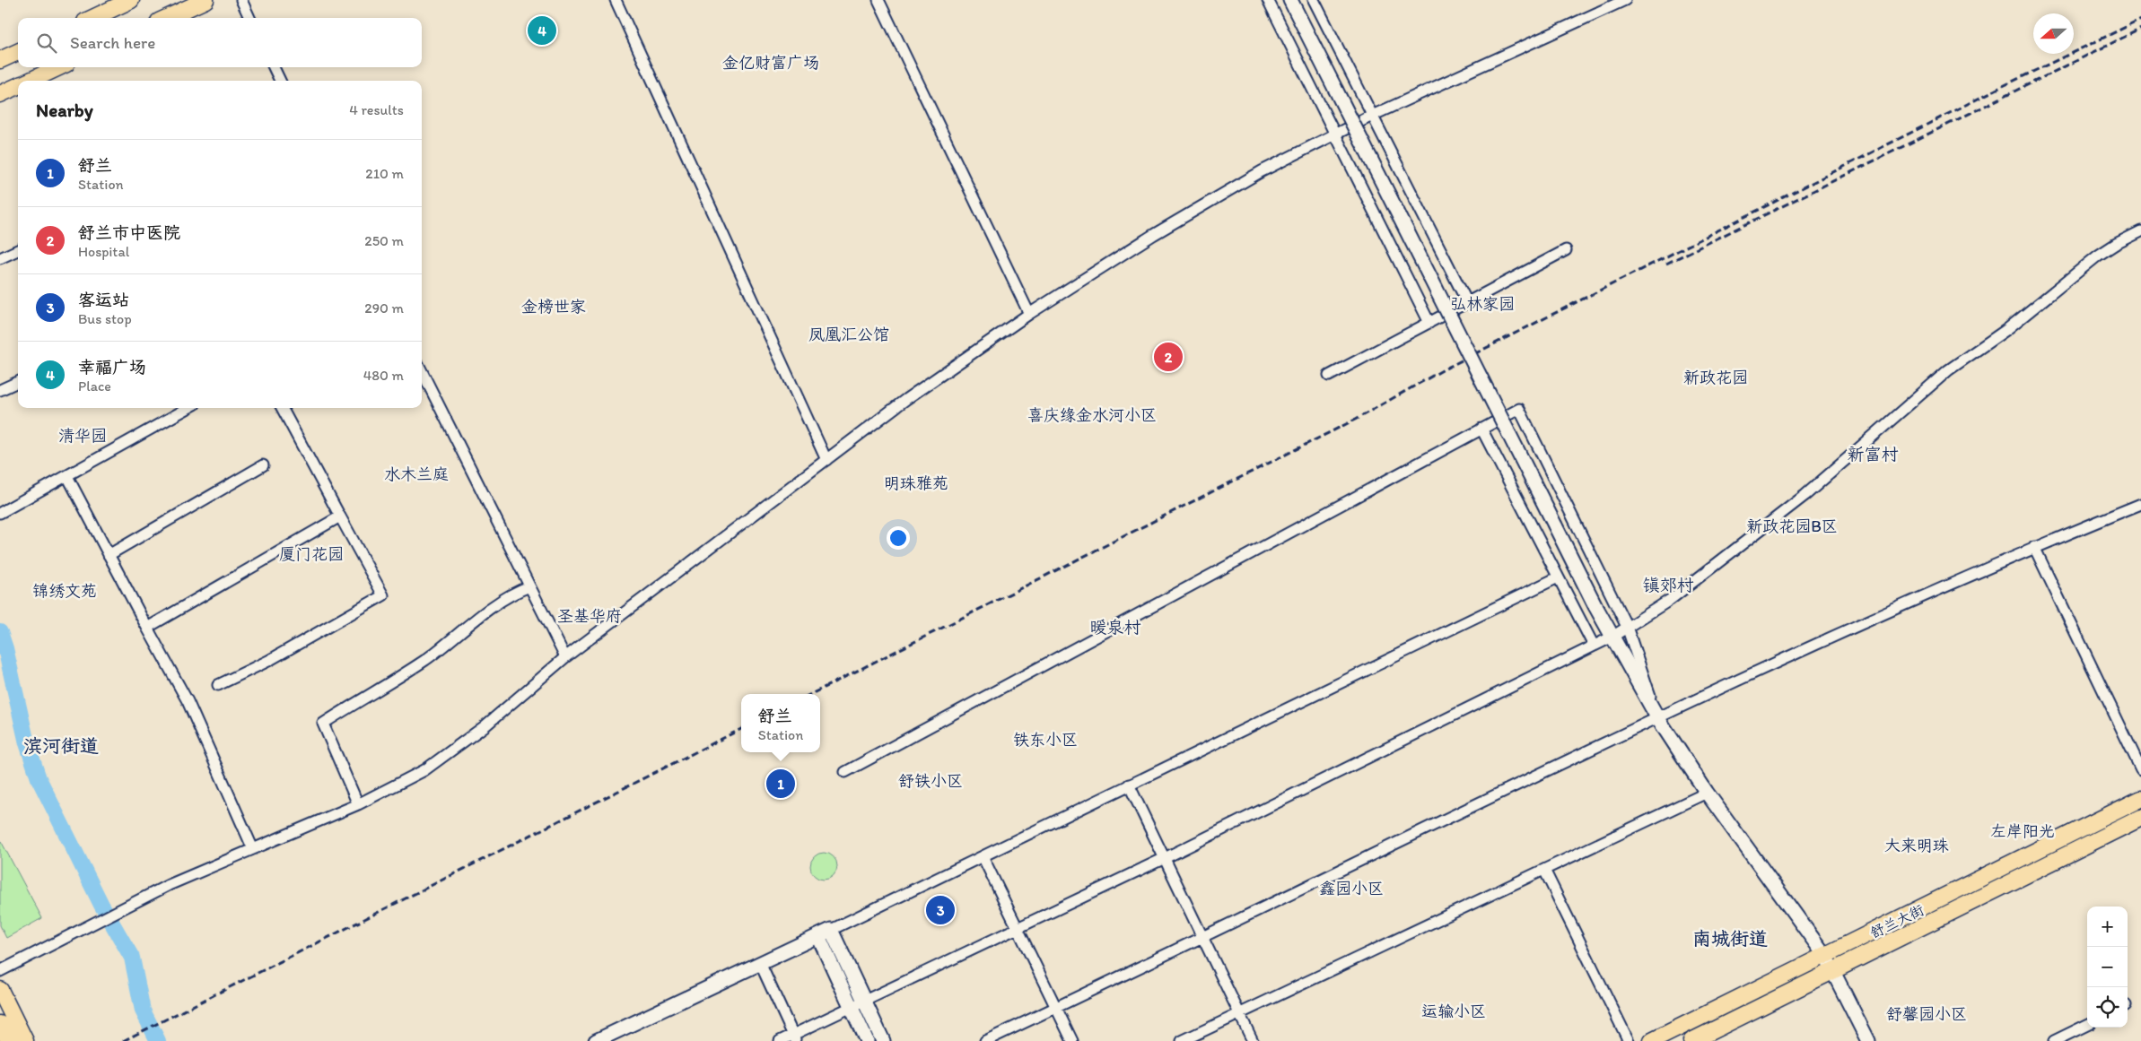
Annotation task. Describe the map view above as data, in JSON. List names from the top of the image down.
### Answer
{
  "streets": {
    "main road": ["舒兰大街"]
  },
  "districts": [
    "金亿财富广场",
    "弘林家园",
    "金榜世家",
    "凤凰汇公馆",
    "新政花园",
    "喜庆缘金水河小区",
    "清华园",
    "新富村",
    "水木兰庭",
    "明珠雅苑",
    "新政花园B区",
    "厦门花园",
    "镇郊村",
    "锦绣文苑",
    "圣基华府",
    "暖泉村",
    "铁东小区",
    "滨河街道",
    "舒铁小区",
    "左岸阳光",
    "大来明珠",
    "鑫园小区",
    "南城街道",
    "运输小区",
    "舒馨园小区"
  ],
  "north": "left",
  "page": {
    "pins": [
      "4",
      "2",
      "1",
      "3"
    ],
    "search": "Search here",
    "heading": ["Nearby", "4 results"],
    "list": [
      {
        "mark": "1",
        "name": "舒兰",
        "note": "Station",
        "value": "210 m"
      },
      {
        "mark": "2",
        "name": "舒兰市中医院",
        "note": "Hospital",
        "value": "250 m"
      },
      {
        "mark": "3",
        "name": "客运站",
        "note": "Bus stop",
        "value": "290 m"
      },
      {
        "mark": "4",
        "name": "幸福广场",
        "note": "Place",
        "value": "480 m"
      }
    ],
    "popup": ["舒兰", "Station"],
    "map_buttons": ["+", "−"]
  }
}
